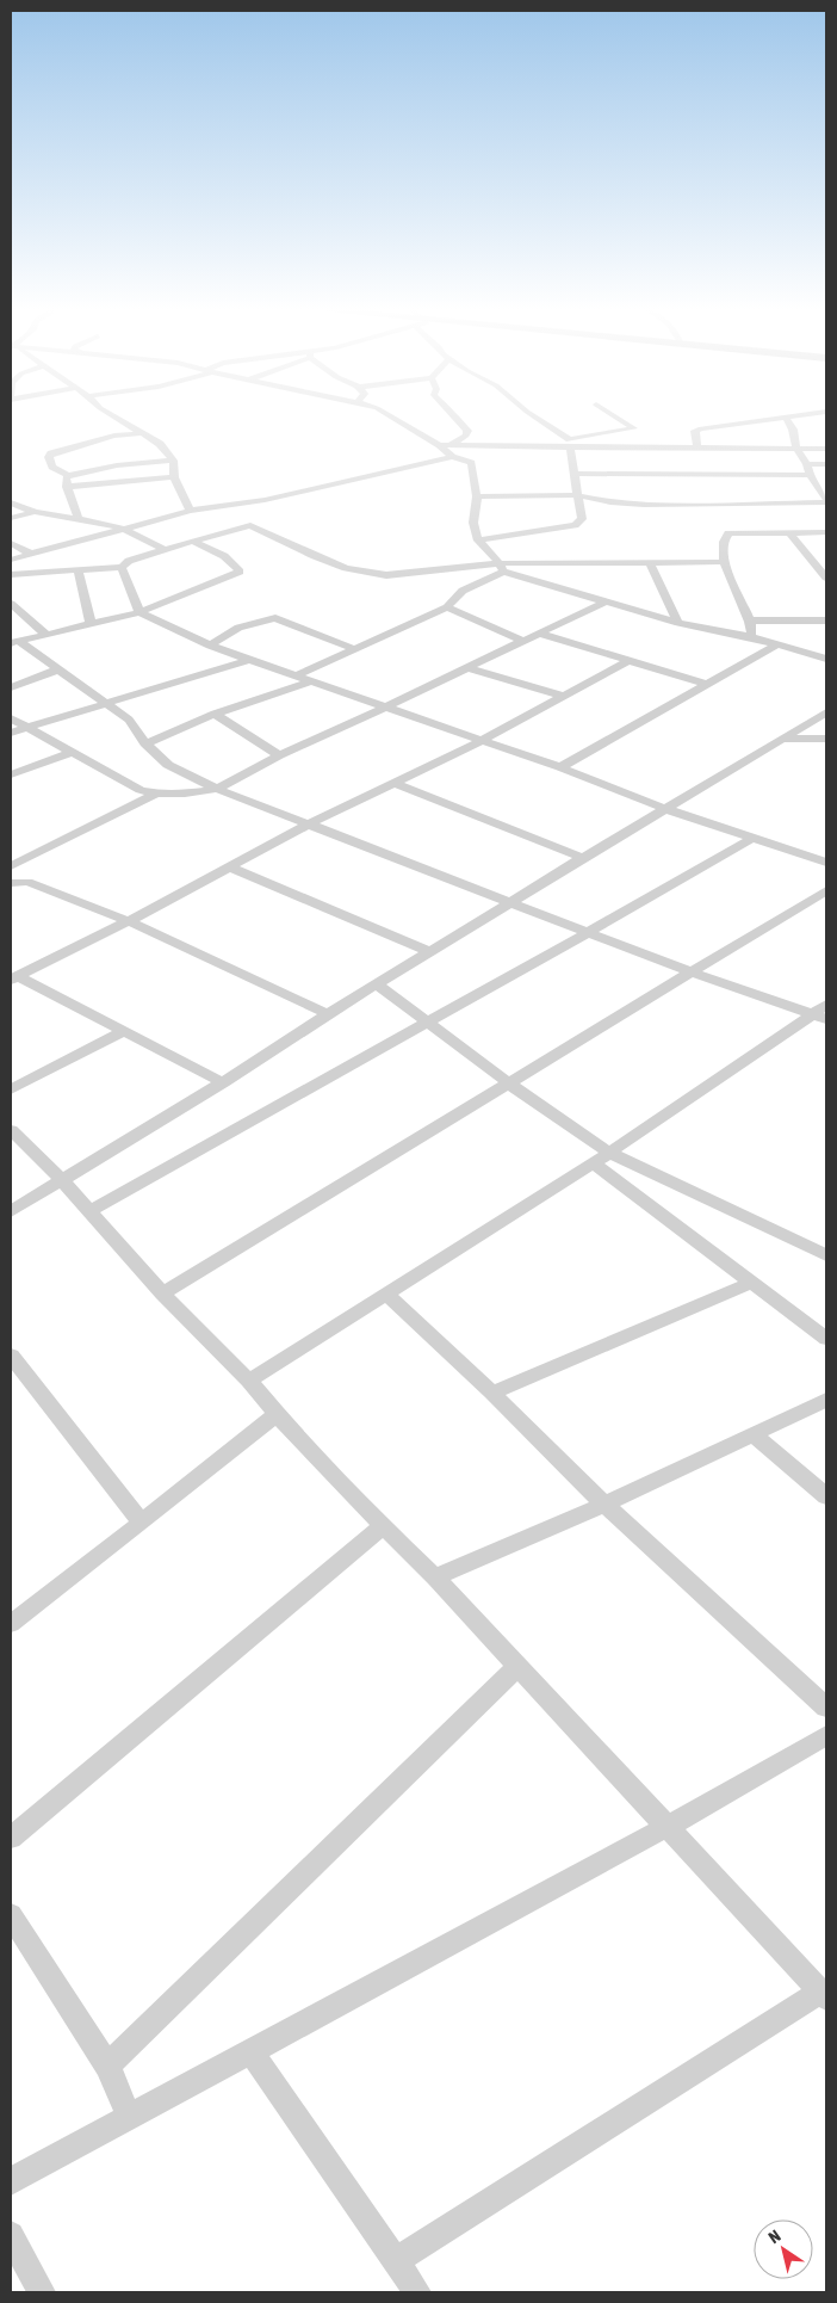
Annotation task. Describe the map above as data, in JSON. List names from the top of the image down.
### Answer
{
  "north": "top left"
}
